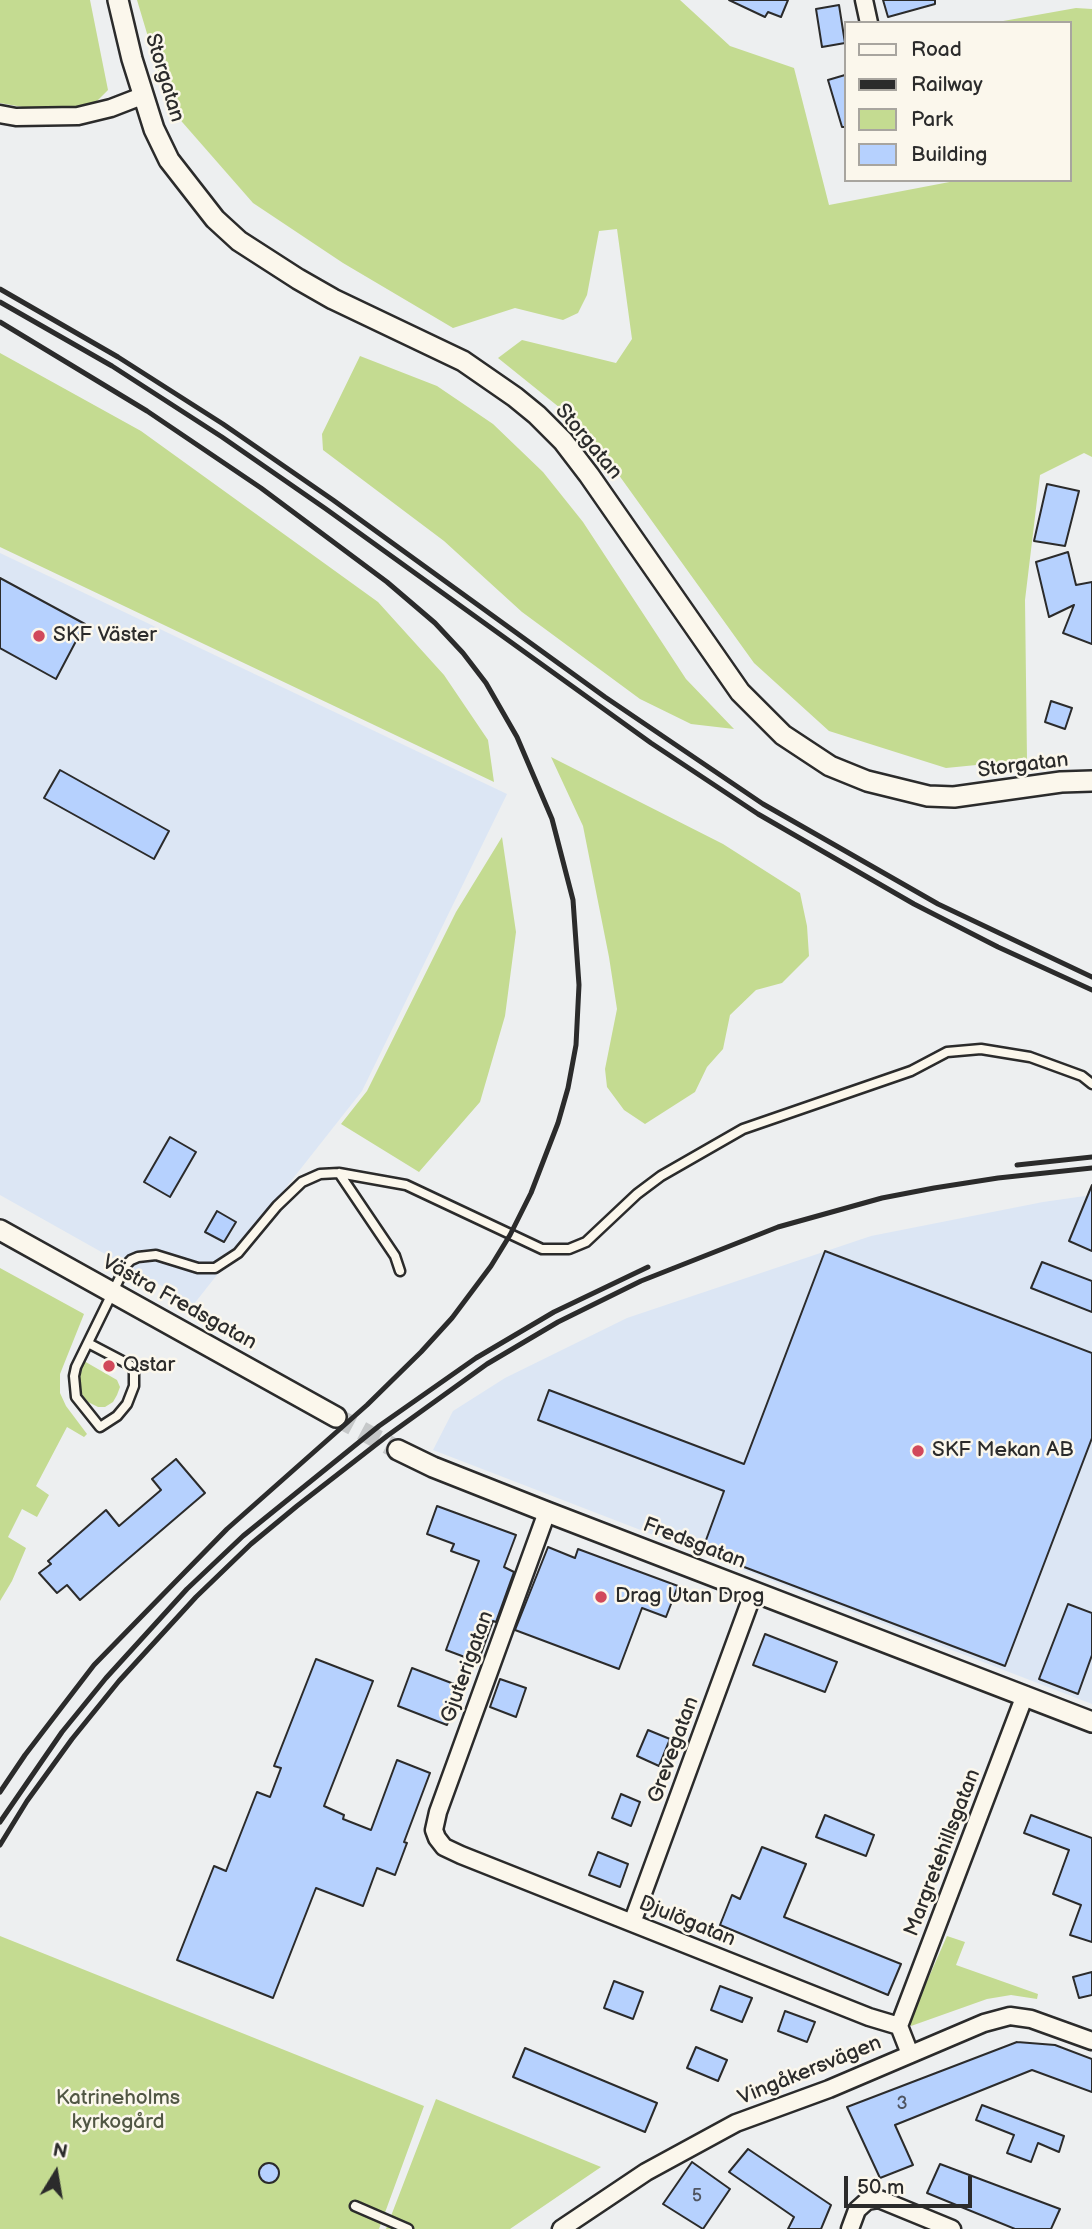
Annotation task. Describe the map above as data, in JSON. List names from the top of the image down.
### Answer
{
  "streets": {
    "street": [
      "Storgatan",
      "Västra Fredsgatan",
      "Fredsgatan",
      "Gjuterigatan",
      "Grevegatan",
      "Margretehillsgatan",
      "Djulögatan",
      "Vingåkersvägen"
    ]
  },
  "crossings": [
    ["Fredsgatan", "Gjuterigatan"],
    ["Fredsgatan", "Grevegatan"],
    ["Fredsgatan", "Margretehillsgatan"],
    ["Gjuterigatan", "Djulögatan"],
    ["Grevegatan", "Djulögatan"],
    ["Margretehillsgatan", "Djulögatan"]
  ],
  "parks": ["Katrineholms kyrkogård"],
  "places": [
    "SKF Väster",
    "Qstar",
    "SKF Mekan AB",
    "Drag Utan Drog"
  ],
  "house_numbers": ["3", "5"],
  "legend": [
    "Road",
    "Railway",
    "Park",
    "Building"
  ],
  "scale_bar": "50 m",
  "north": "top"
}
